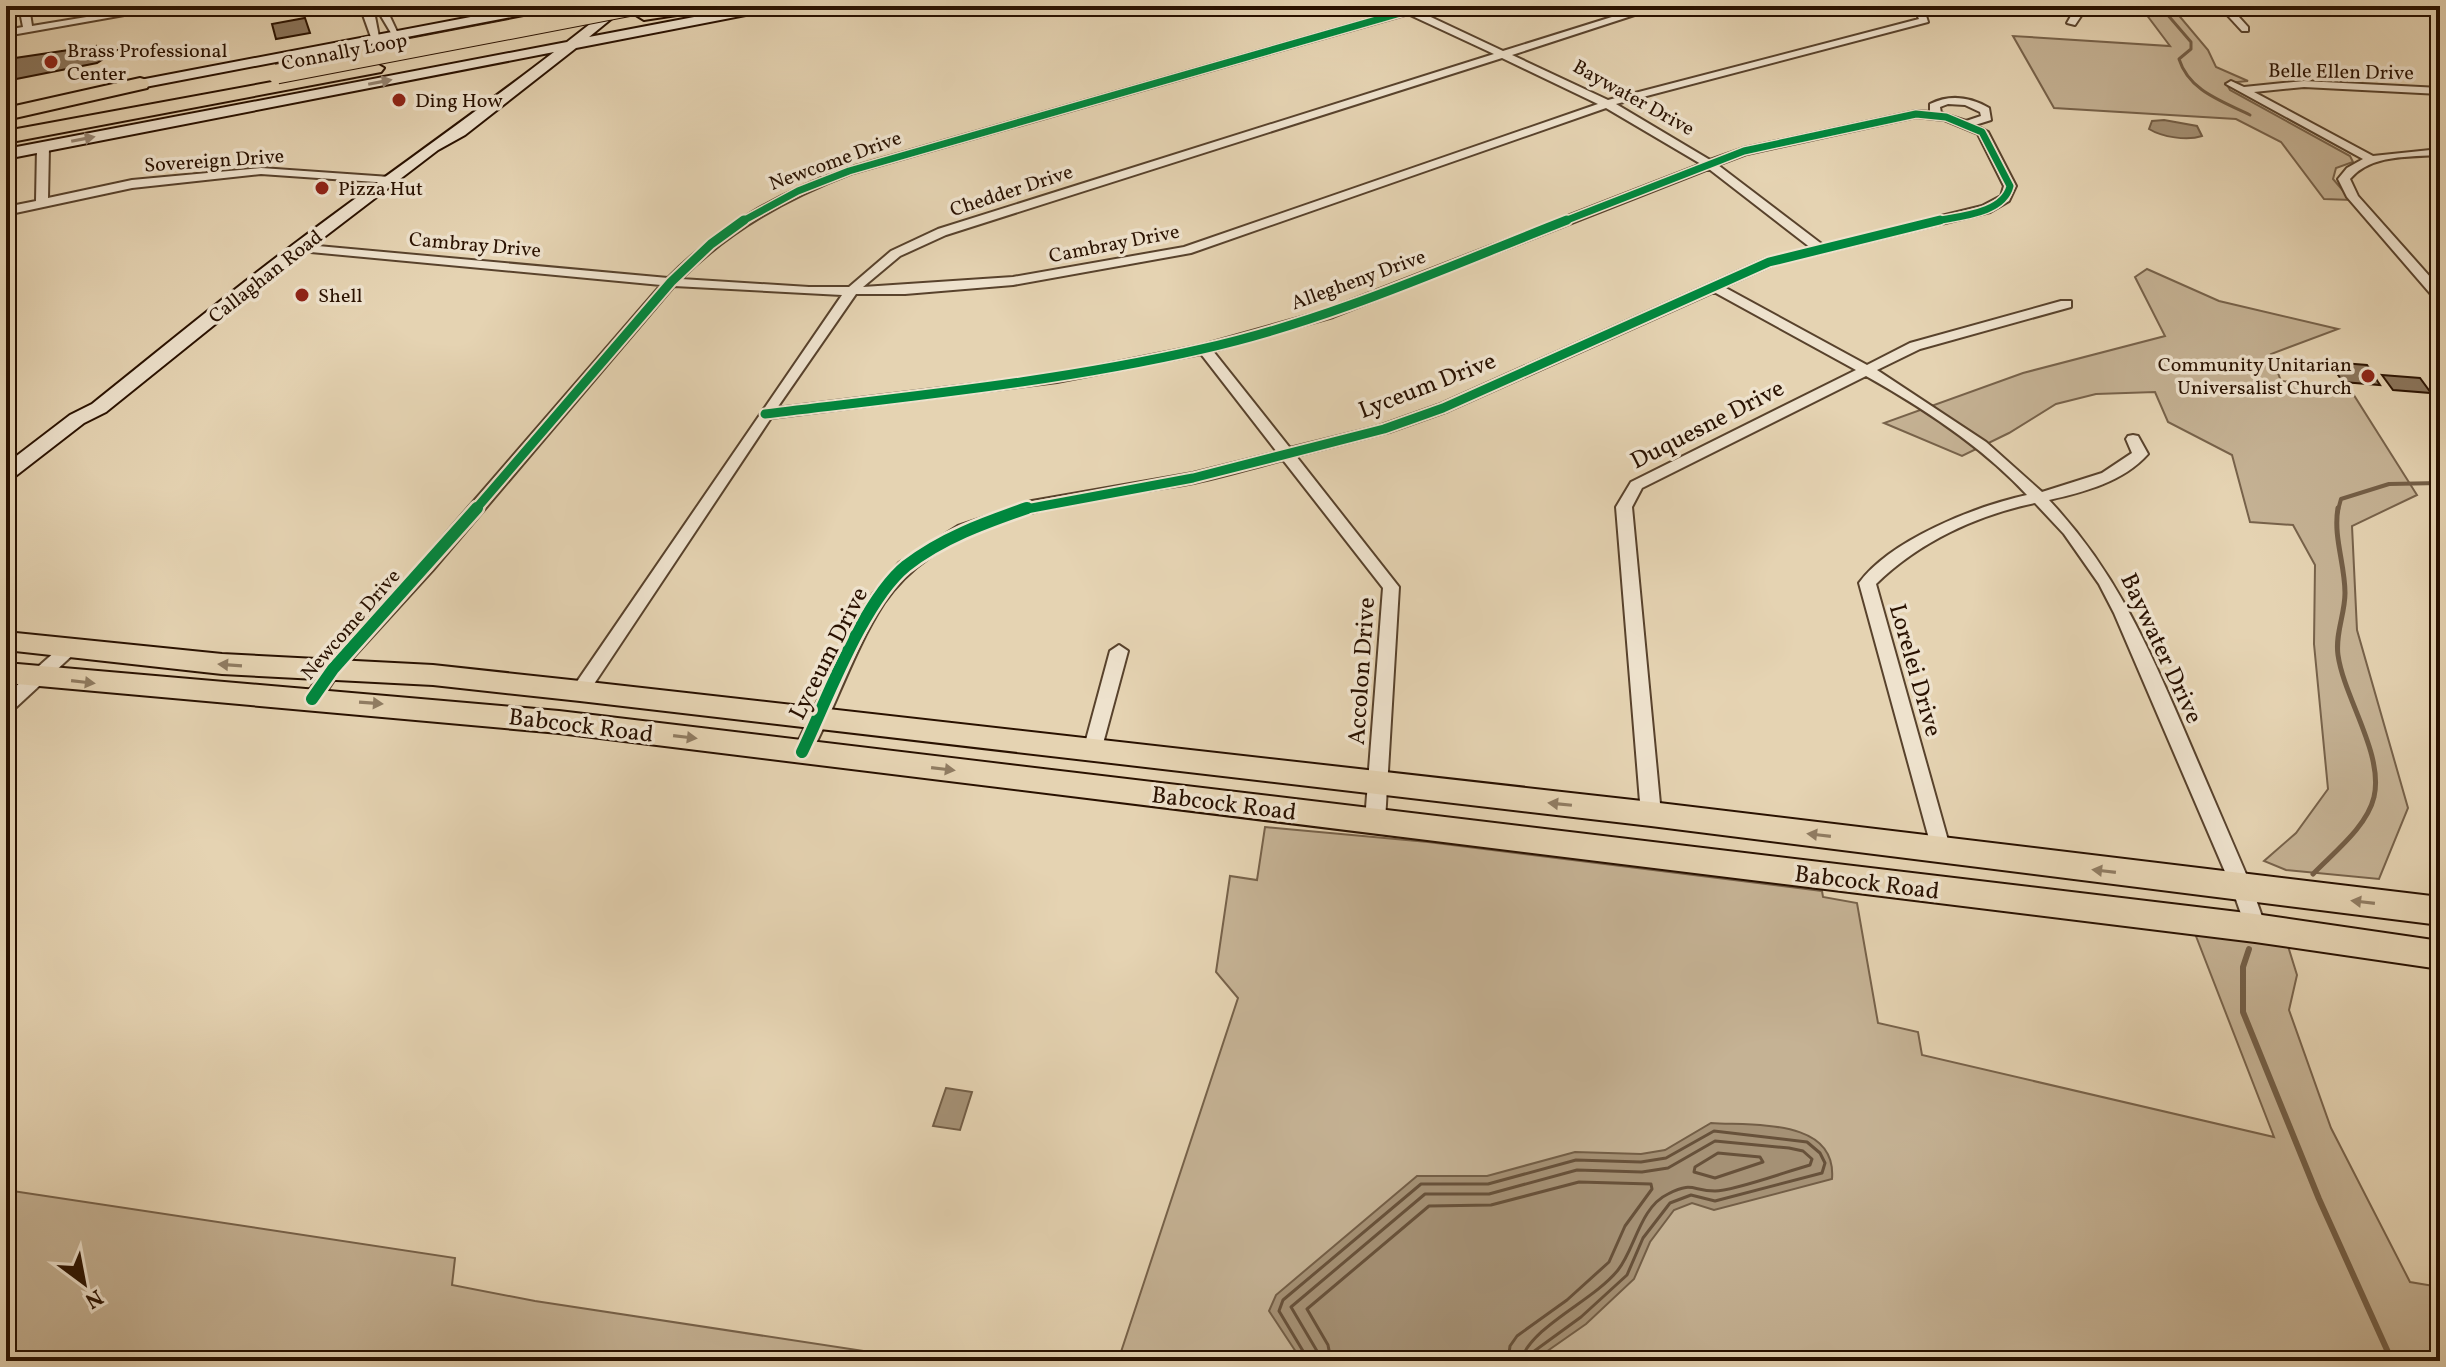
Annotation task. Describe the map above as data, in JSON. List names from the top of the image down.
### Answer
{
  "streets": {
    "highway": ["Connally Loop"],
    "main road": ["Callaghan Road", "Babcock Road"],
    "street": [
      "Belle Ellen Drive",
      "Baywater Drive",
      "Sovereign Drive",
      "Newcome Drive",
      "Chedder Drive",
      "Cambray Drive",
      "Allegheny Drive",
      "Lyceum Drive",
      "Duquesne Drive",
      "Lorelei Drive",
      "Accolon Drive"
    ]
  },
  "crossings": [
    ["Baywater Drive", "Newcome Drive"],
    ["Baywater Drive", "Chedder Drive"],
    ["Baywater Drive", "Cambray Drive"],
    ["Baywater Drive", "Allegheny Drive"],
    ["Baywater Drive", "Lyceum Drive"],
    ["Baywater Drive", "Duquesne Drive"],
    ["Baywater Drive", "Lorelei Drive"],
    ["Baywater Drive", "Babcock Road"],
    ["Sovereign Drive", "Callaghan Road"],
    ["Newcome Drive", "Cambray Drive"],
    ["Newcome Drive", "Babcock Road"],
    ["Chedder Drive", "Cambray Drive"],
    ["Chedder Drive", "Allegheny Drive"],
    ["Chedder Drive", "Babcock Road"],
    ["Cambray Drive", "Callaghan Road"],
    ["Allegheny Drive", "Accolon Drive"],
    ["Lyceum Drive", "Accolon Drive"],
    ["Lyceum Drive", "Babcock Road"],
    ["Duquesne Drive", "Babcock Road"],
    ["Lorelei Drive", "Babcock Road"],
    ["Accolon Drive", "Babcock Road"]
  ],
  "places": [
    "Brass Professional Center",
    "Ding How",
    "Pizza Hut",
    "Shell",
    "Community Unitarian Universalist Church"
  ],
  "north": "bottom right"
}
